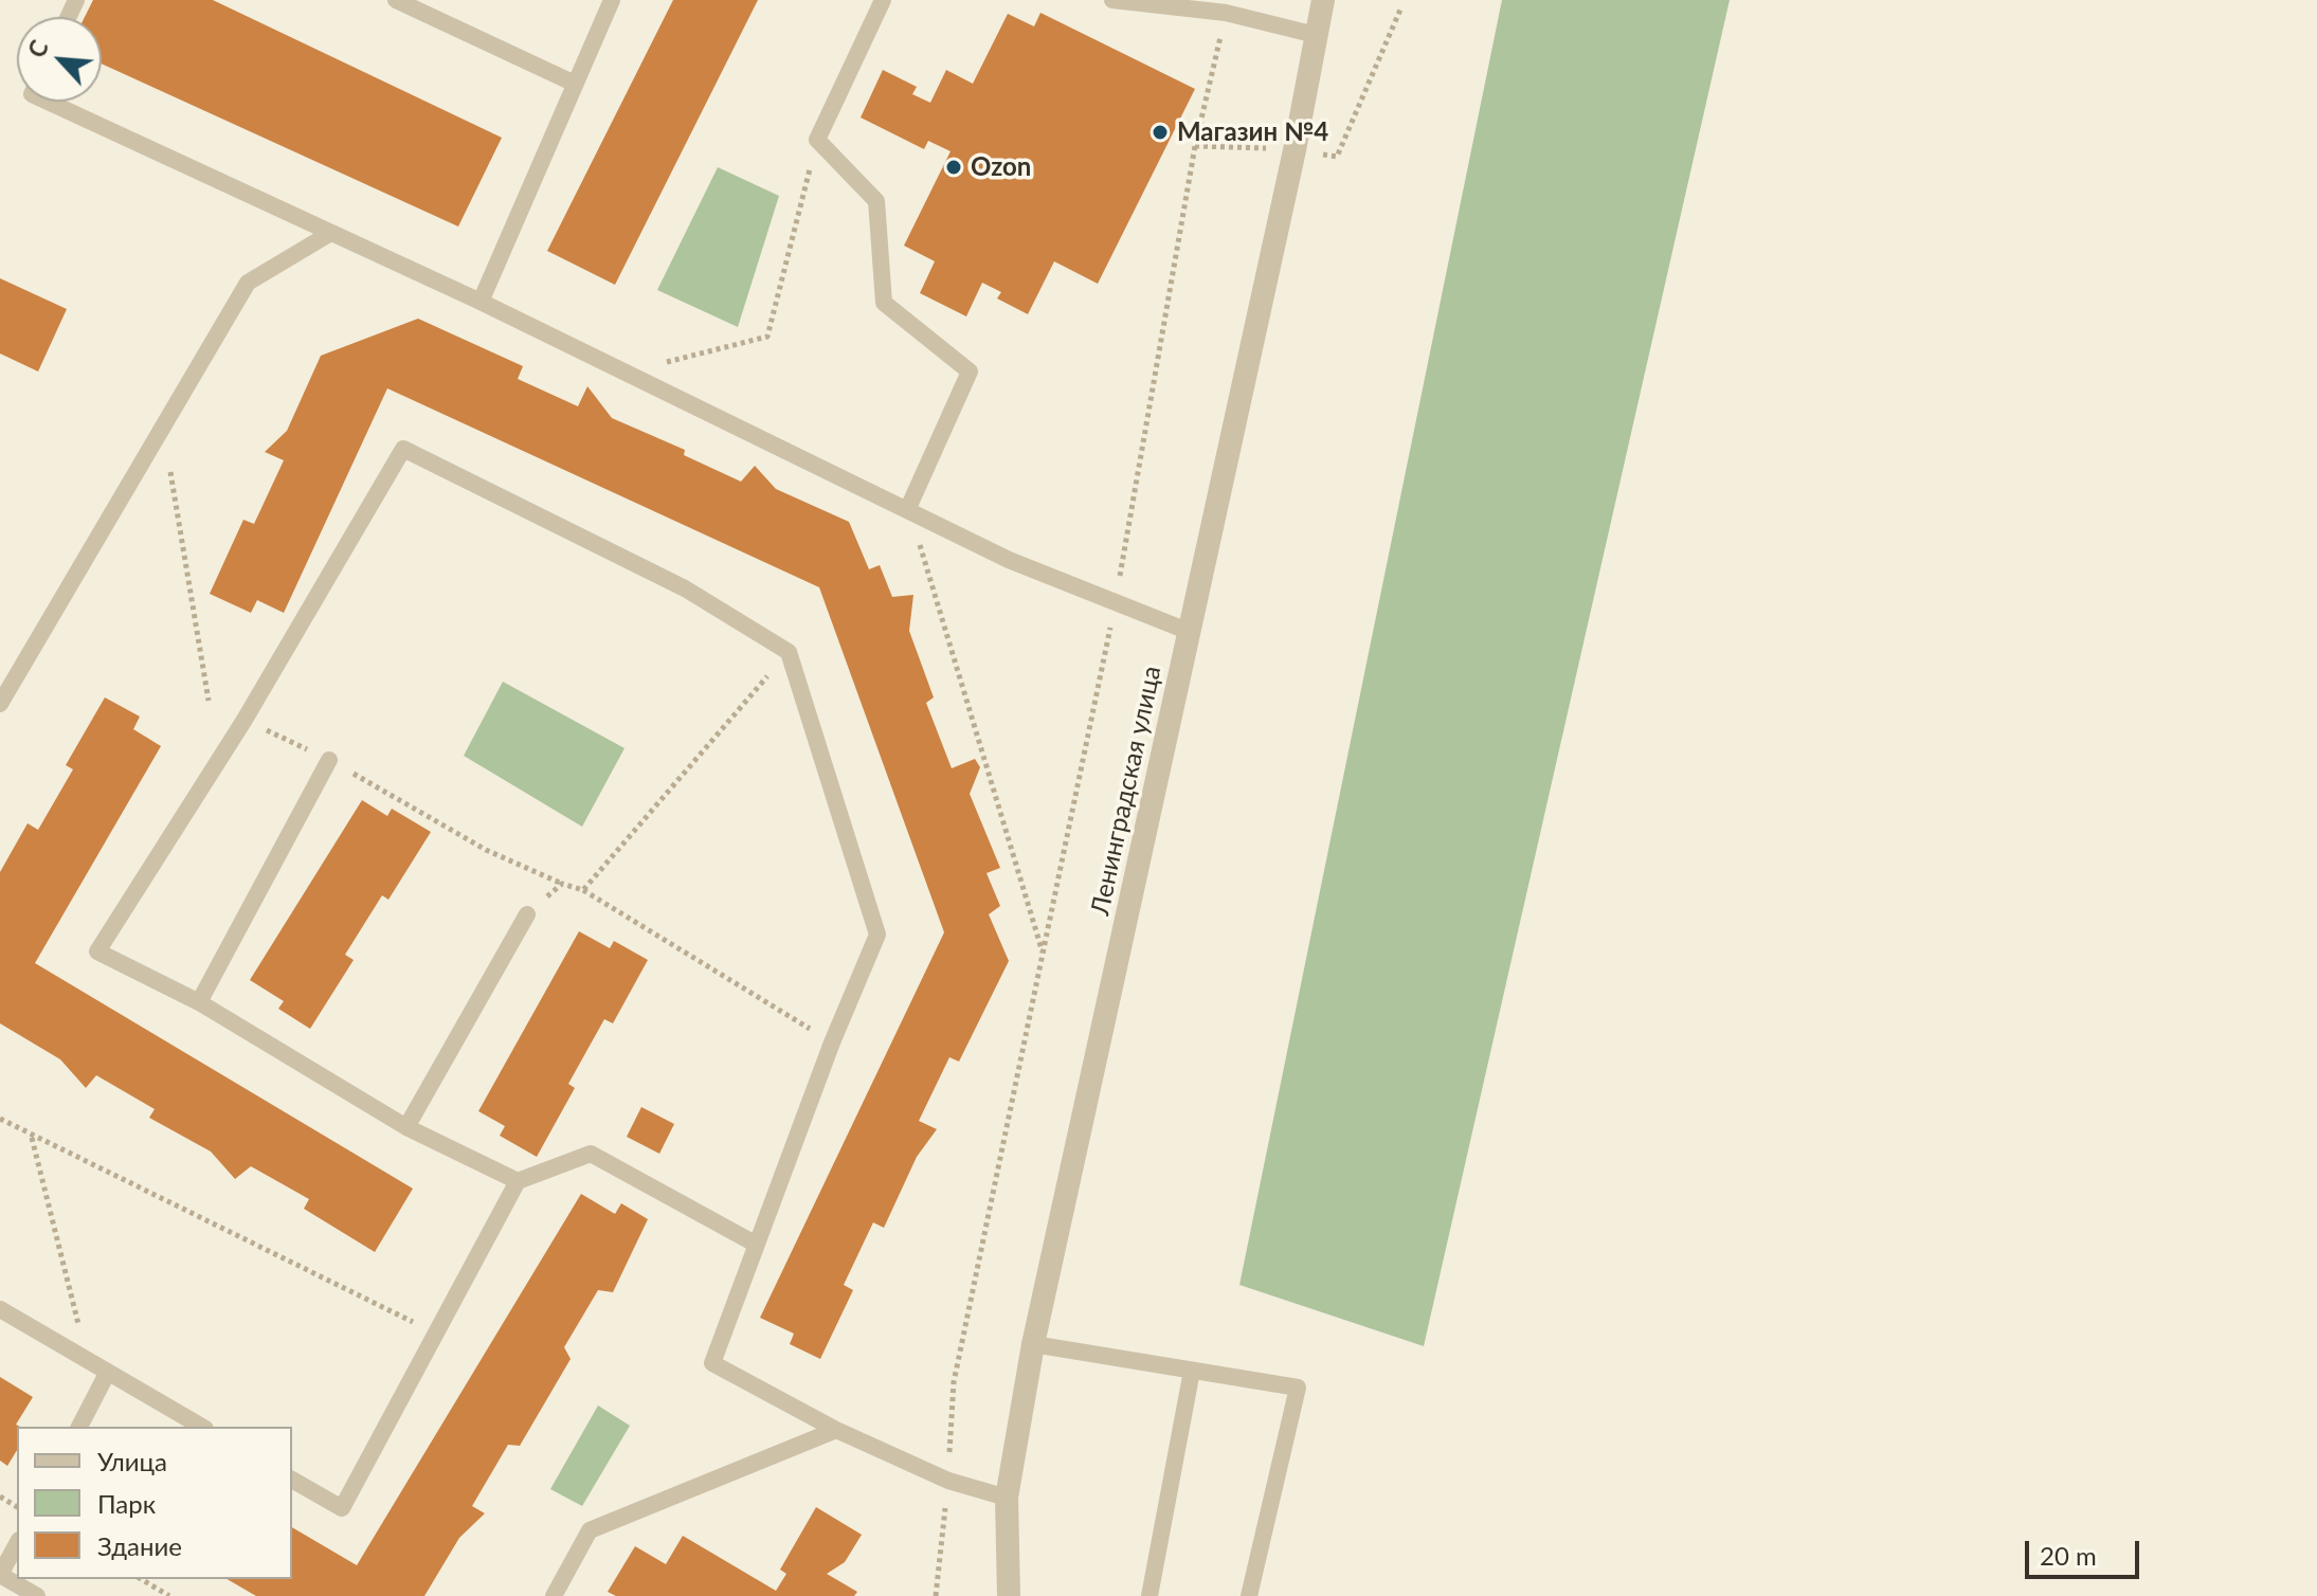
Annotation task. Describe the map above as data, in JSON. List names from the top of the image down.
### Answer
{
  "streets": {
    "street": ["Ленинградская улица"]
  },
  "places": ["Магазин №4", "Ozon"],
  "legend": ["Улица", "Парк", "Здание"],
  "scale_bar": "20 m",
  "north": "top left"
}
